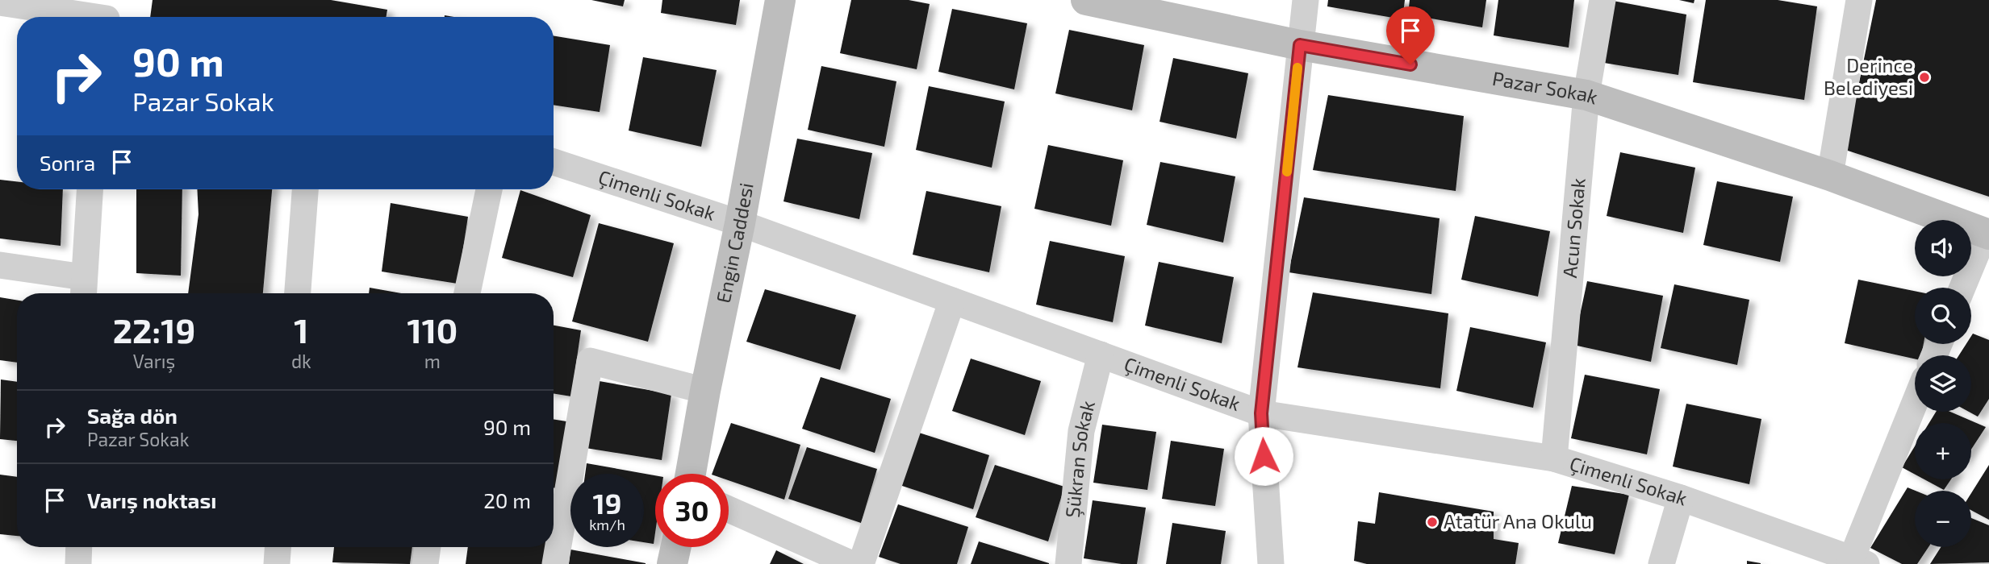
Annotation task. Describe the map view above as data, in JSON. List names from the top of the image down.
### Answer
{
  "streets": {
    "street": [
      "Pazar Sokak",
      "Çimenli Sokak",
      "Acun Sokak",
      "Engin Caddesi",
      "Şükran Sokak"
    ]
  },
  "crossings": [
    ["Pazar Sokak", "Acun Sokak"],
    ["Çimenli Sokak", "Acun Sokak"],
    ["Çimenli Sokak", "Engin Caddesi"],
    ["Çimenli Sokak", "Şükran Sokak"]
  ],
  "places": ["Derince Belediyesi", "Atatür Ana Okulu"],
  "page": {
    "turn": ["90 m", "Pazar Sokak"],
    "then": "Sonra",
    "map_buttons": ["+", "−"],
    "eta": [
      "22:19",
      "Varış",
      "1",
      "dk",
      "110",
      "m"
    ],
    "list": [
      {
        "name": "Sağa dön",
        "note": "Pazar Sokak",
        "value": "90 m"
      },
      {
        "name": "Varış noktası",
        "value": "20 m"
      }
    ],
    "speed": "19 km/h",
    "limit": "30"
  }
}
